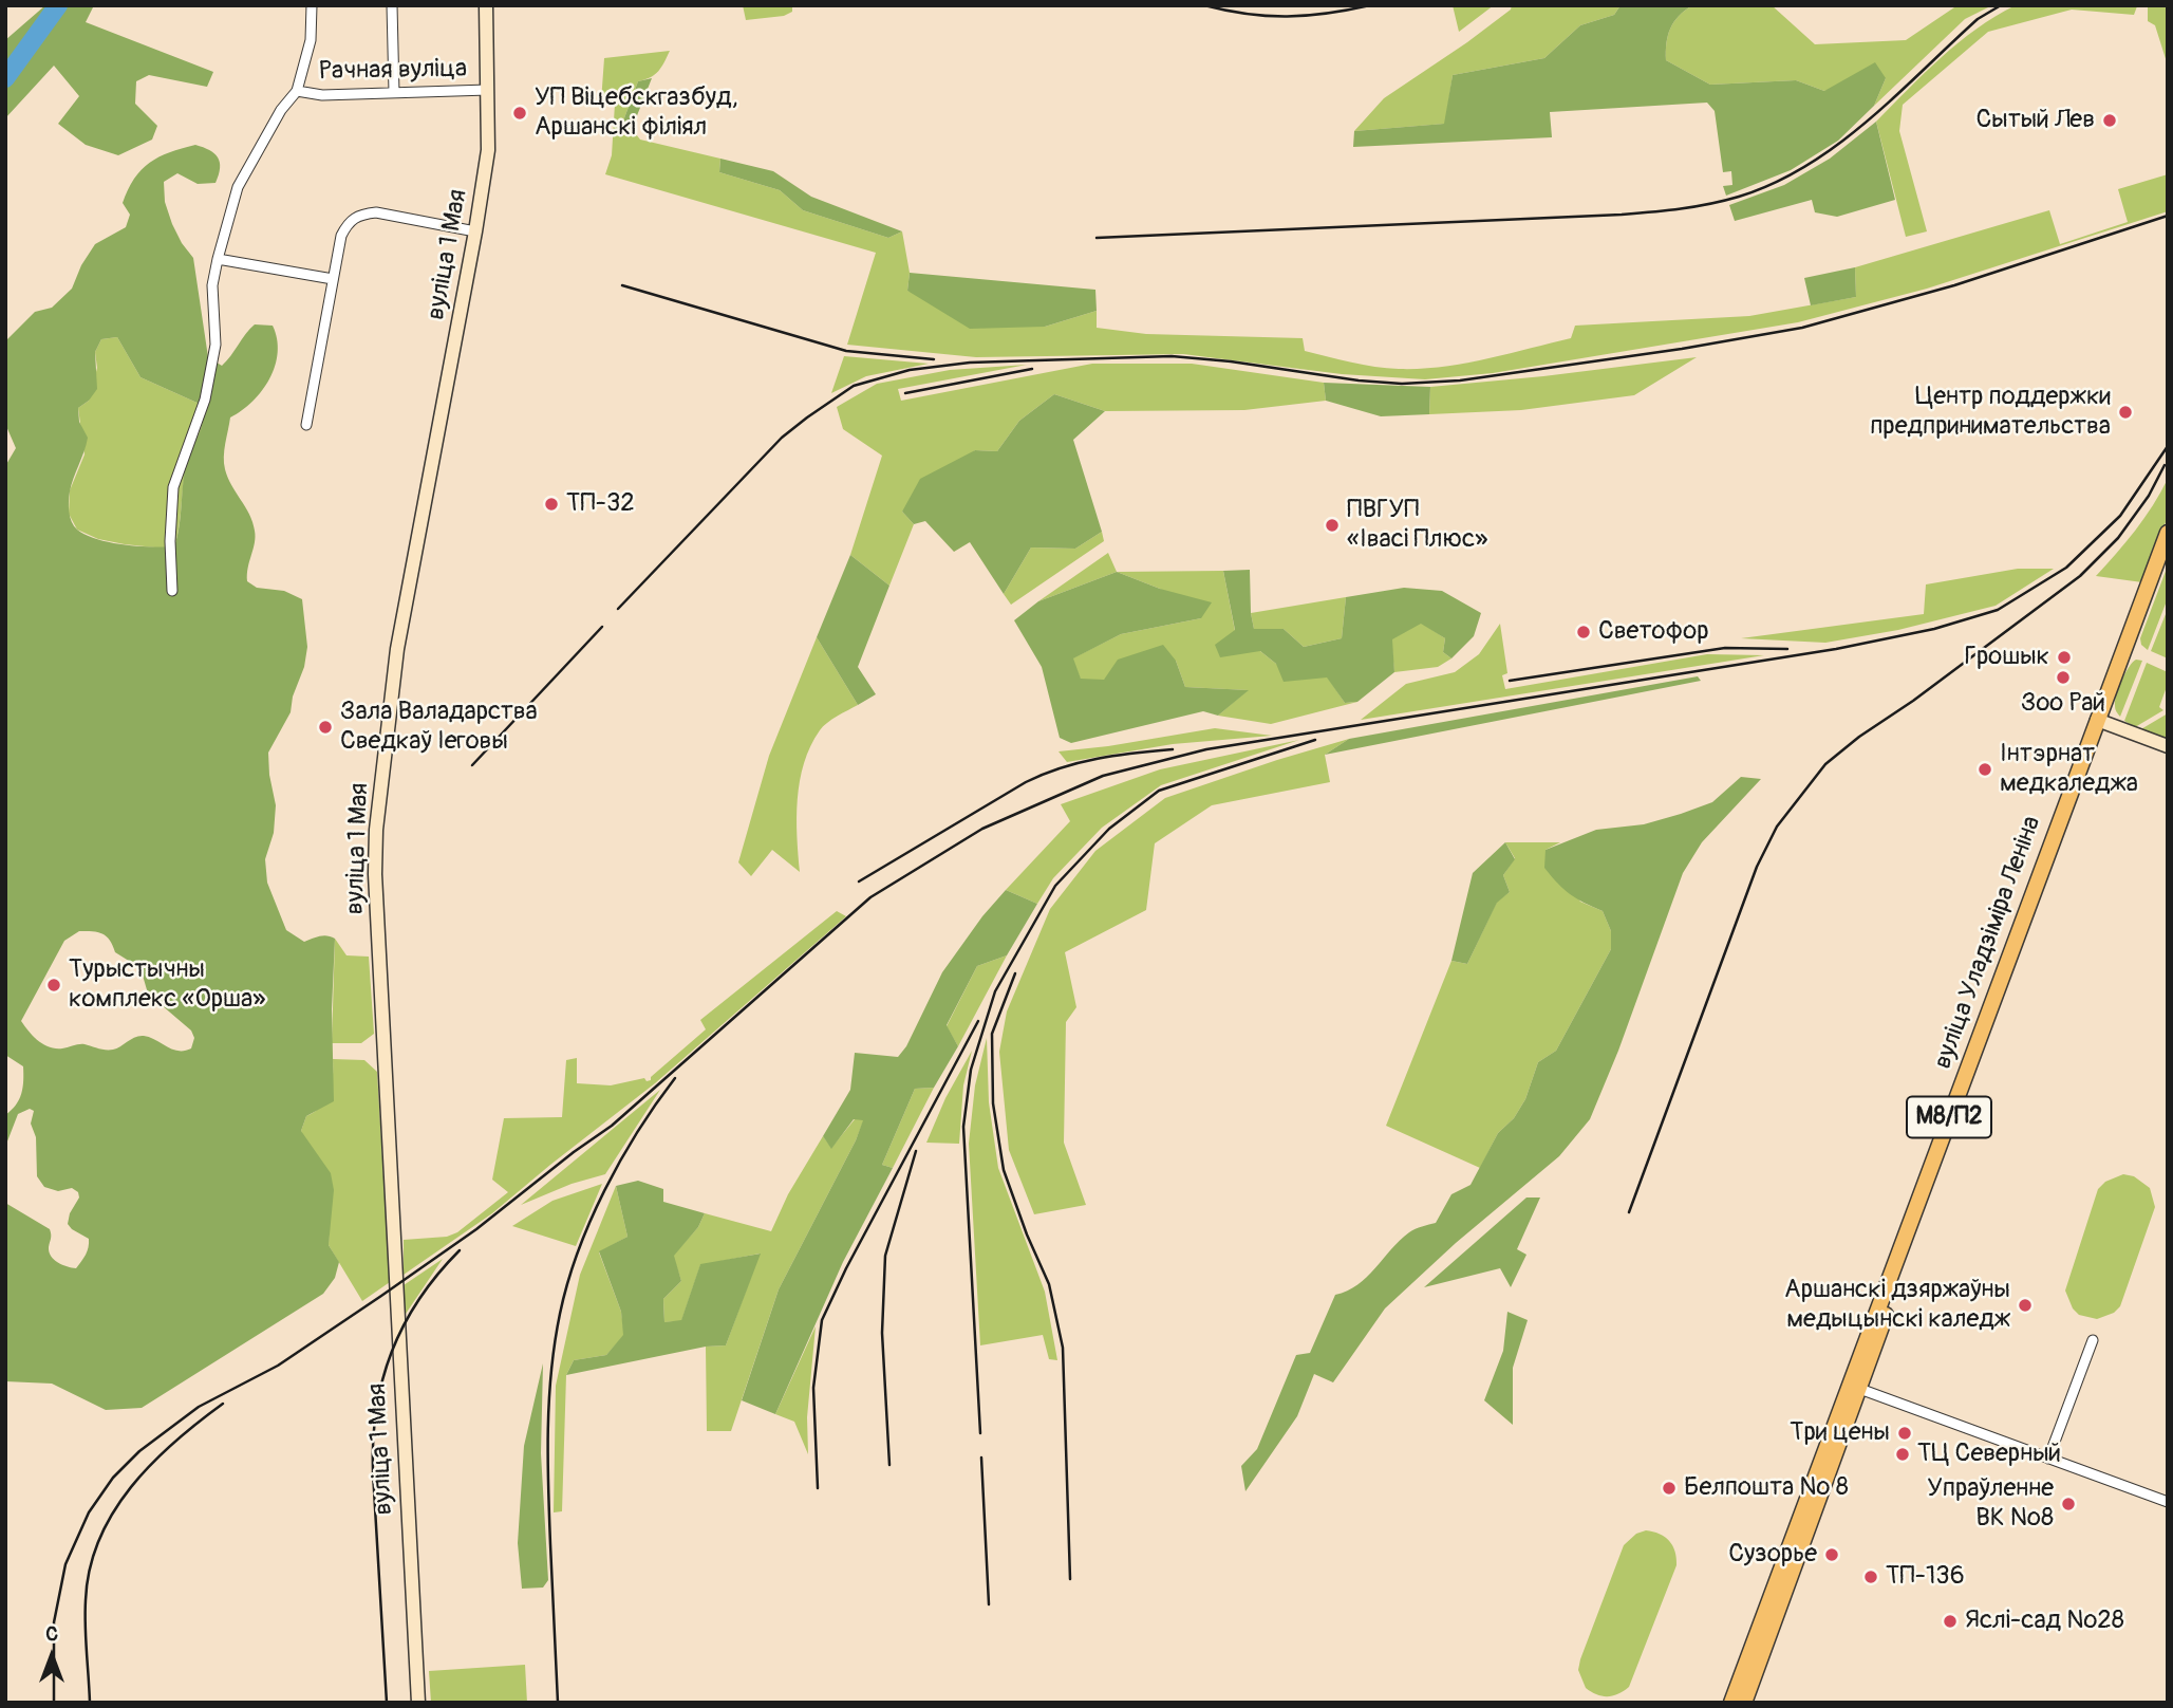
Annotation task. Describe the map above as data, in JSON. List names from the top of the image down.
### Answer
{
  "streets": {
    "main road": ["вуліца Уладзіміра Леніна", "М8/П2"],
    "street": ["Рачная вуліца", "вуліца 1 Мая"]
  },
  "crossings": [
    ["Рачная вуліца", "вуліца 1 Мая"]
  ],
  "places": [
    "УП Віцебскгазбуд, Аршанскі філіял",
    "Сытый Лев",
    "Центр поддержки предпринимательства",
    "ТП-32",
    "ПВГУП «Івасі Плюс»",
    "Светофор",
    "Грошык",
    "Зоо Рай",
    "Зала Валадарства Сведкаў Іеговы",
    "Інтэрнат медкаледжа",
    "Турыстычны комплекс «Орша»",
    "Аршанскі дзяржаўны медыцынскі каледж",
    "Три цены",
    "ТЦ Северный",
    "Белпошта № 8",
    "Упраўленне ВК №8",
    "Сузорье",
    "ТП-136",
    "Яслі-сад №28"
  ],
  "north": "top"
}
